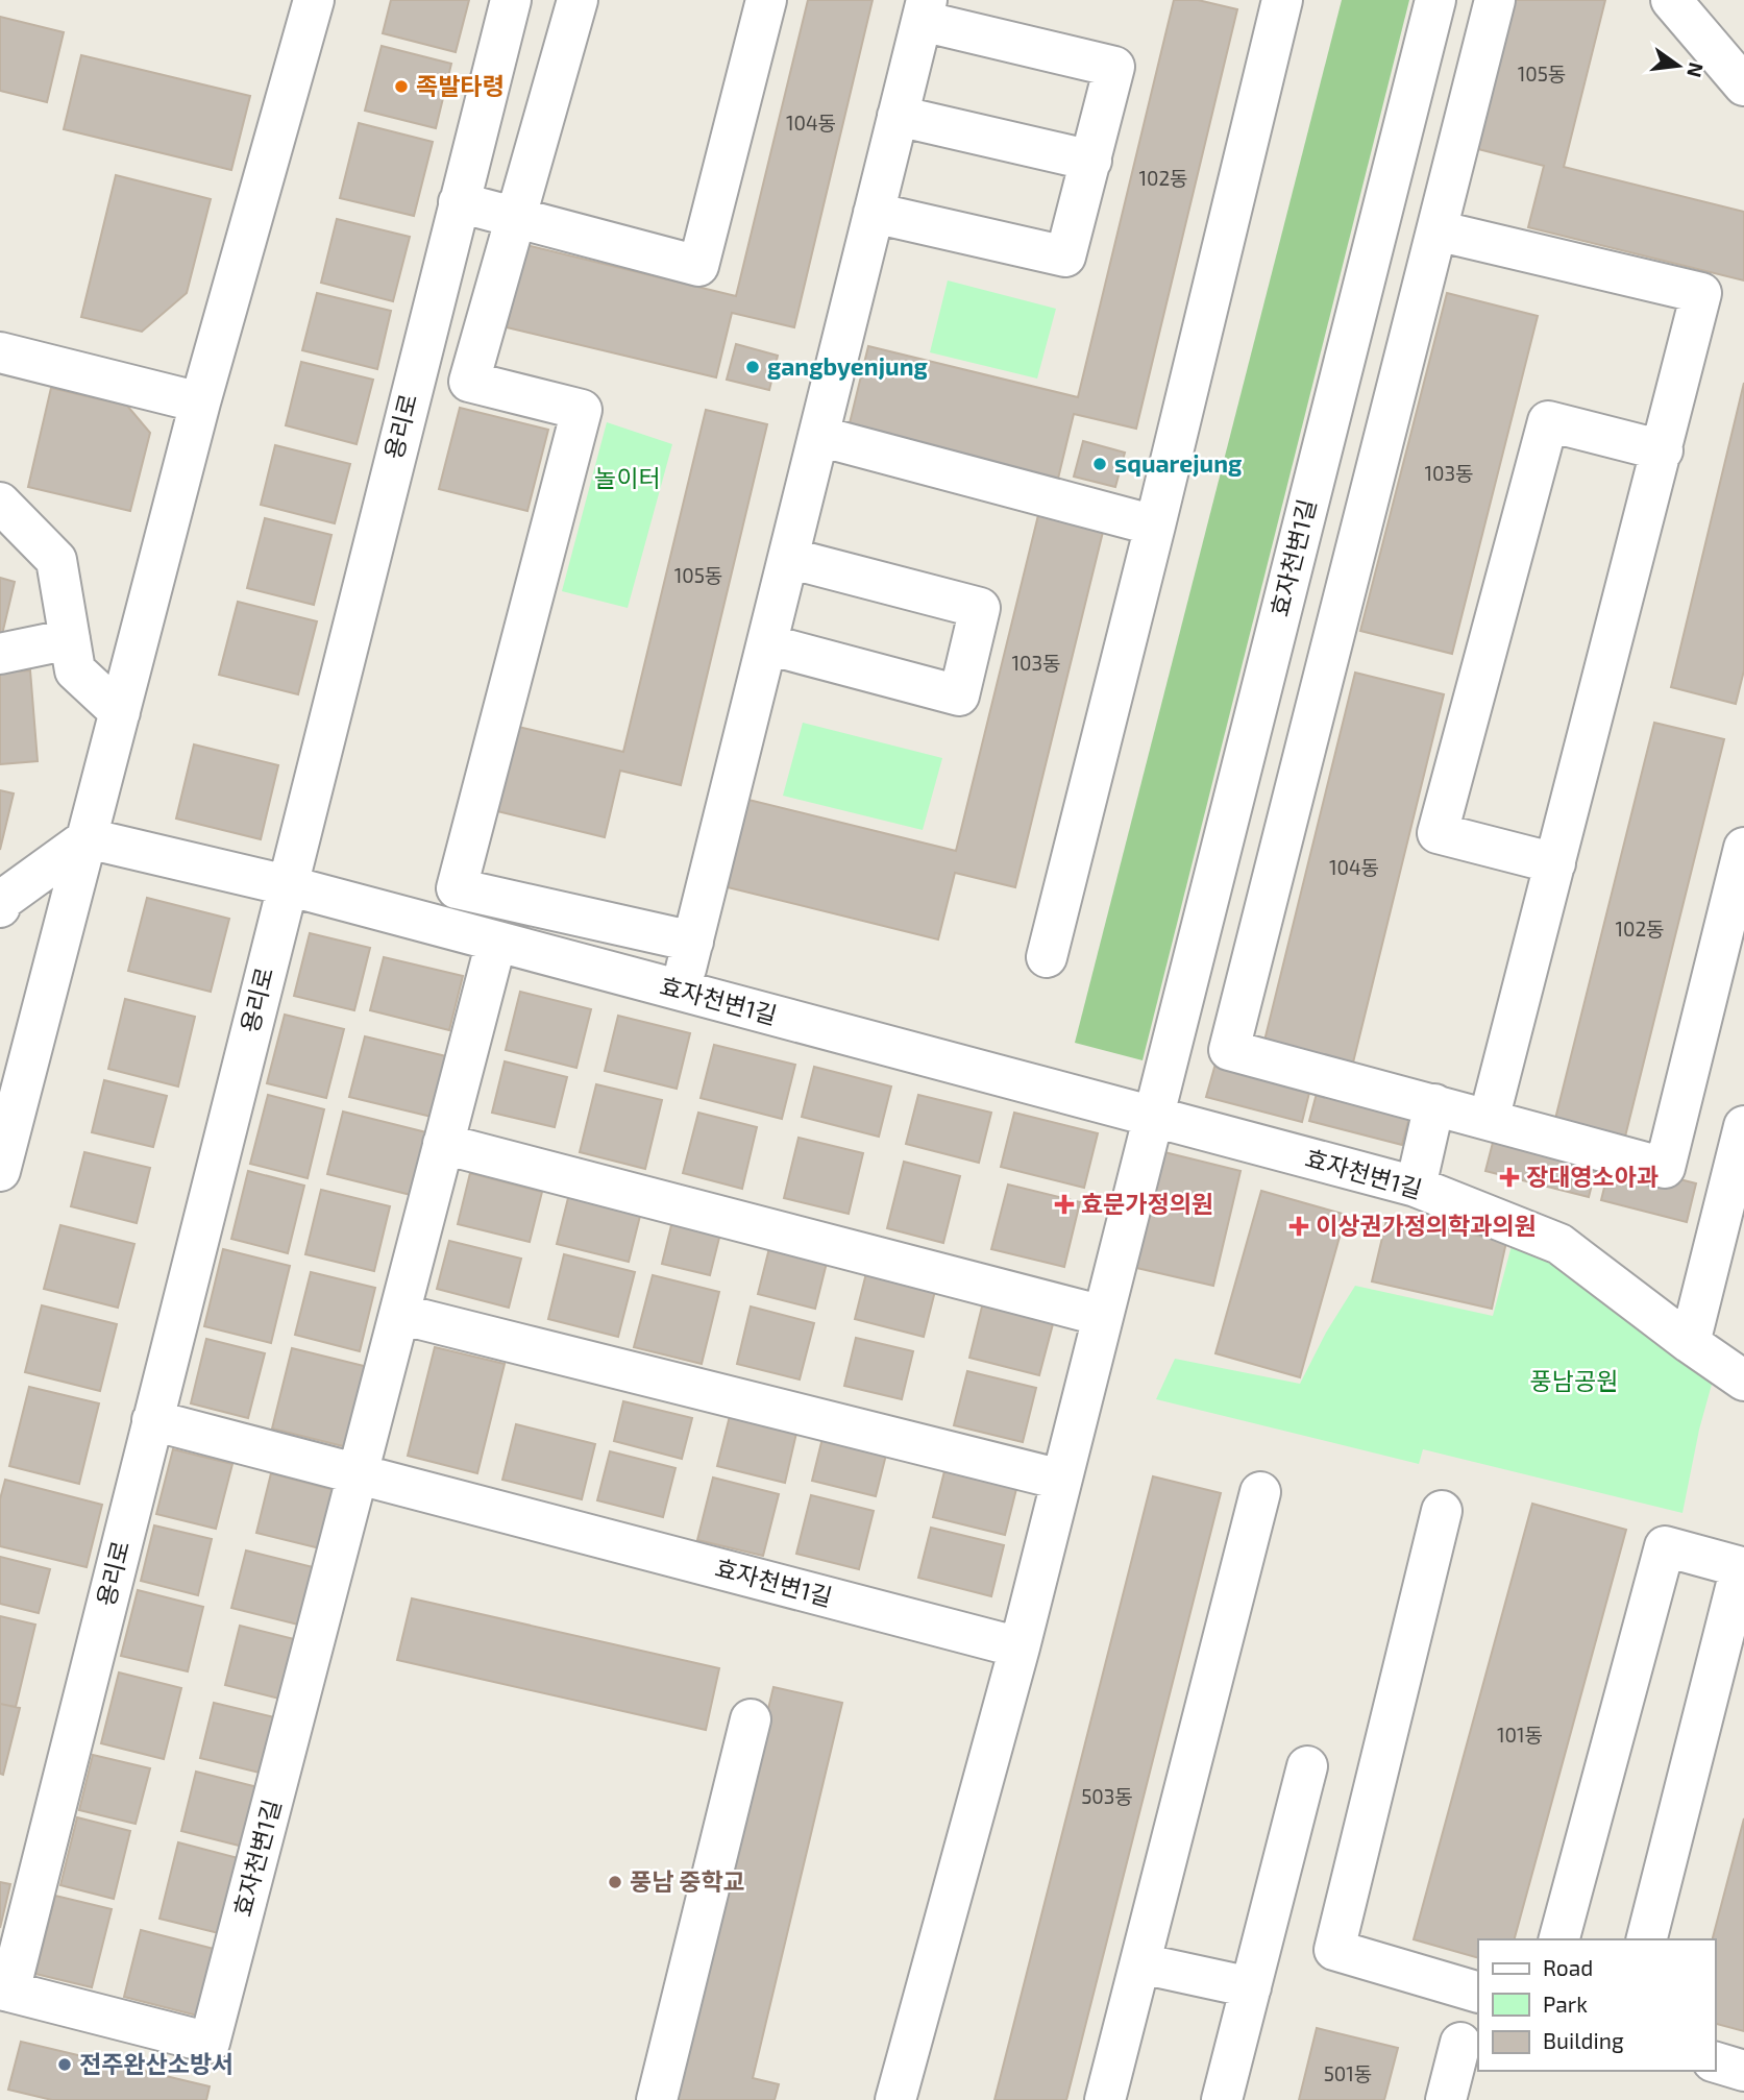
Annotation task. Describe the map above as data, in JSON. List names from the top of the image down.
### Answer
{
  "streets": {
    "street": ["용리로", "효자천변1길"]
  },
  "crossings": [
    ["용리로", "효자천변1길"]
  ],
  "parks": ["놀이터", "풍남공원"],
  "places": {
    "other": [
      "족발타령",
      "gangbyenjung",
      "squarejung",
      "풍남 중학교",
      "전주완산소방서"
    ],
    "health": ["장대영소아과", "효문가정의원", "이상권가정의학과의원"]
  },
  "house_numbers": [
    "105동",
    "104동",
    "102동",
    "103동",
    "105동",
    "103동",
    "104동",
    "102동",
    "101동",
    "503동",
    "501동"
  ],
  "legend": ["Road", "Park", "Building"],
  "north": "right"
}
